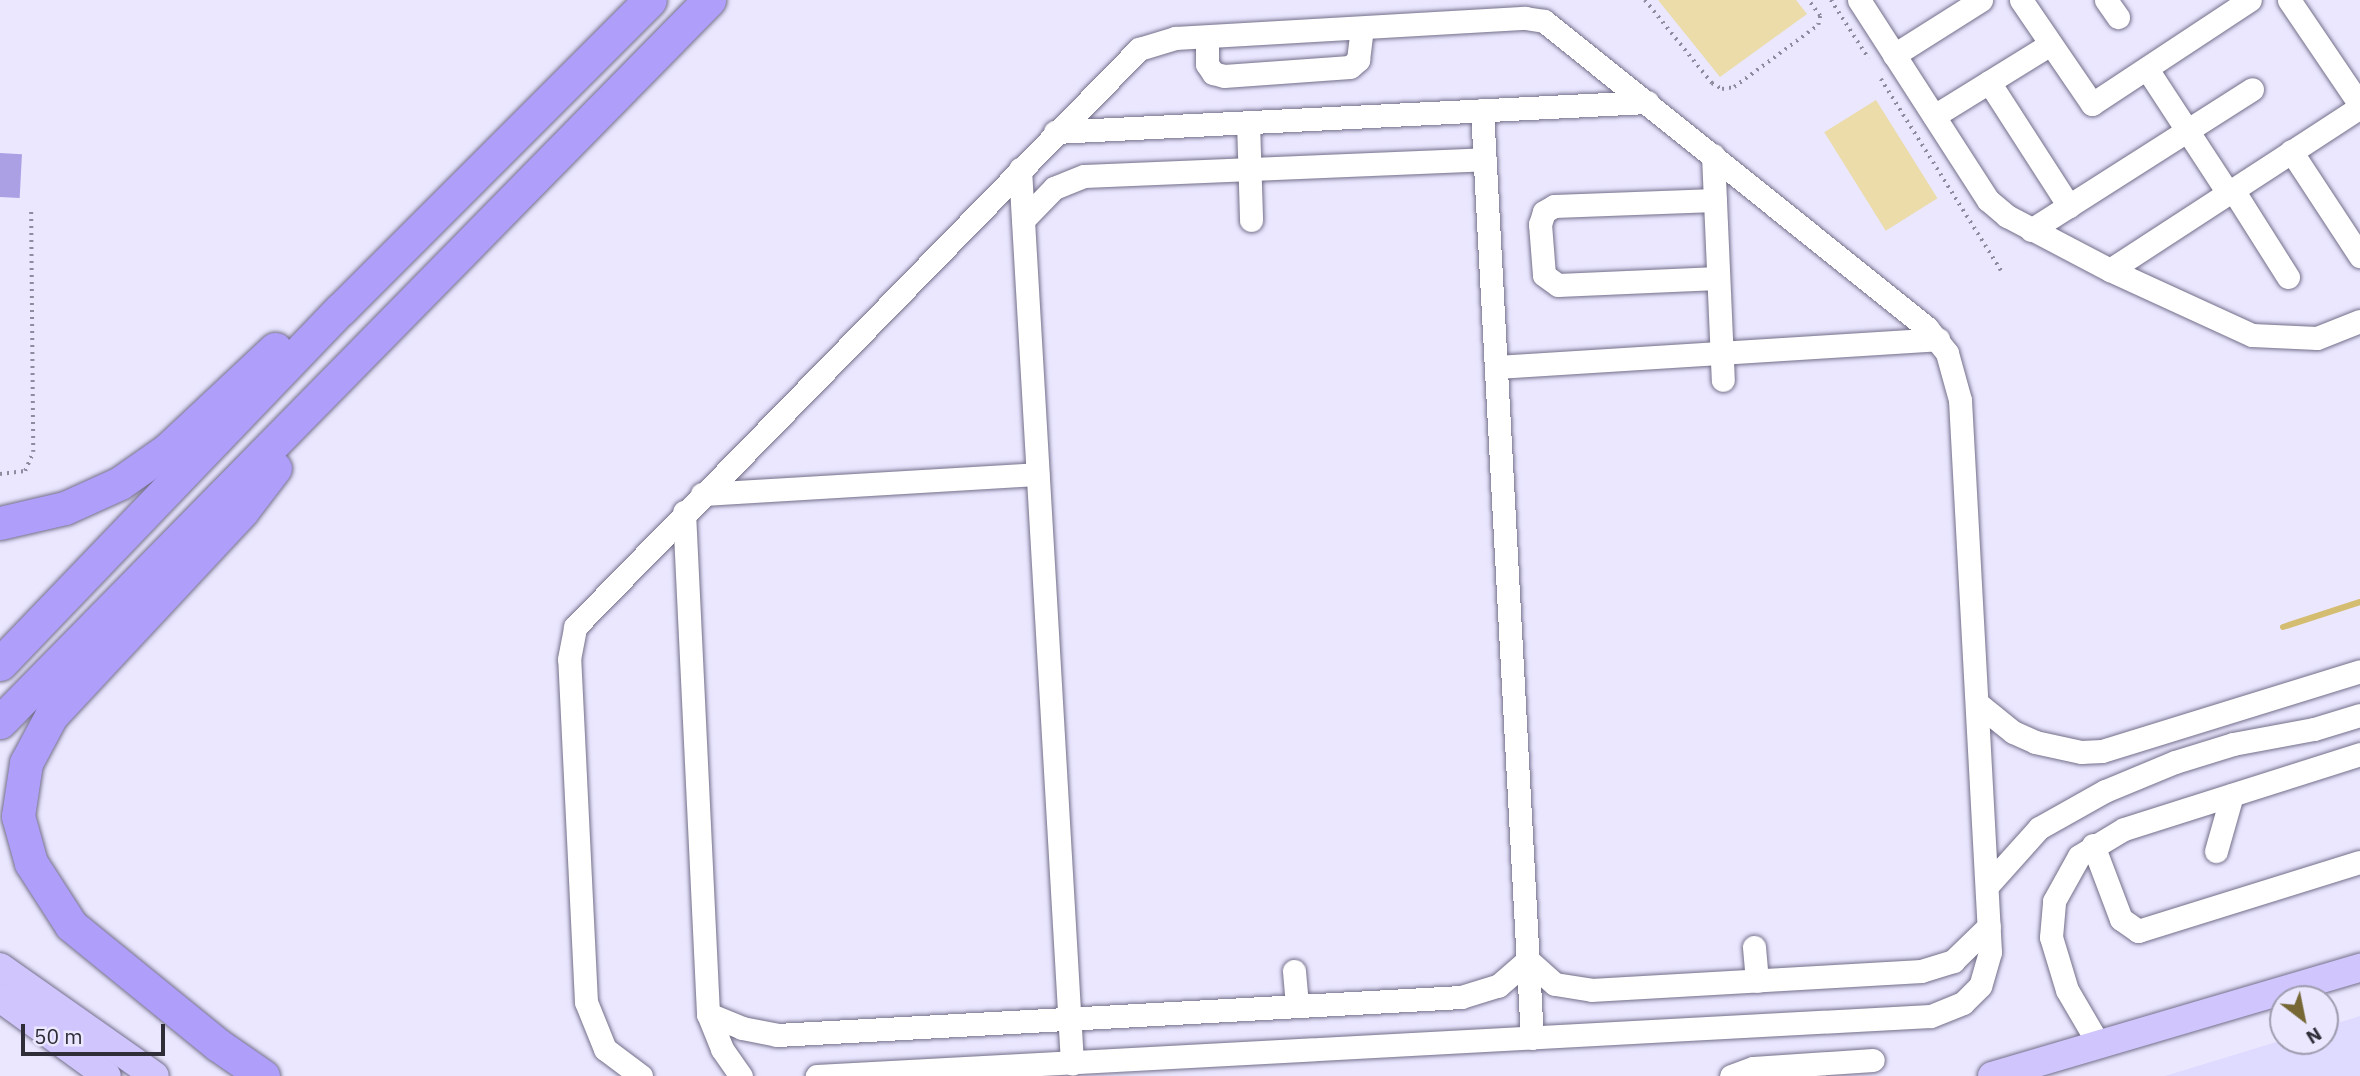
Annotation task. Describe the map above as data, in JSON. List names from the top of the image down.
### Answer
{
  "scale_bar": "50 m",
  "north": "bottom right"
}
